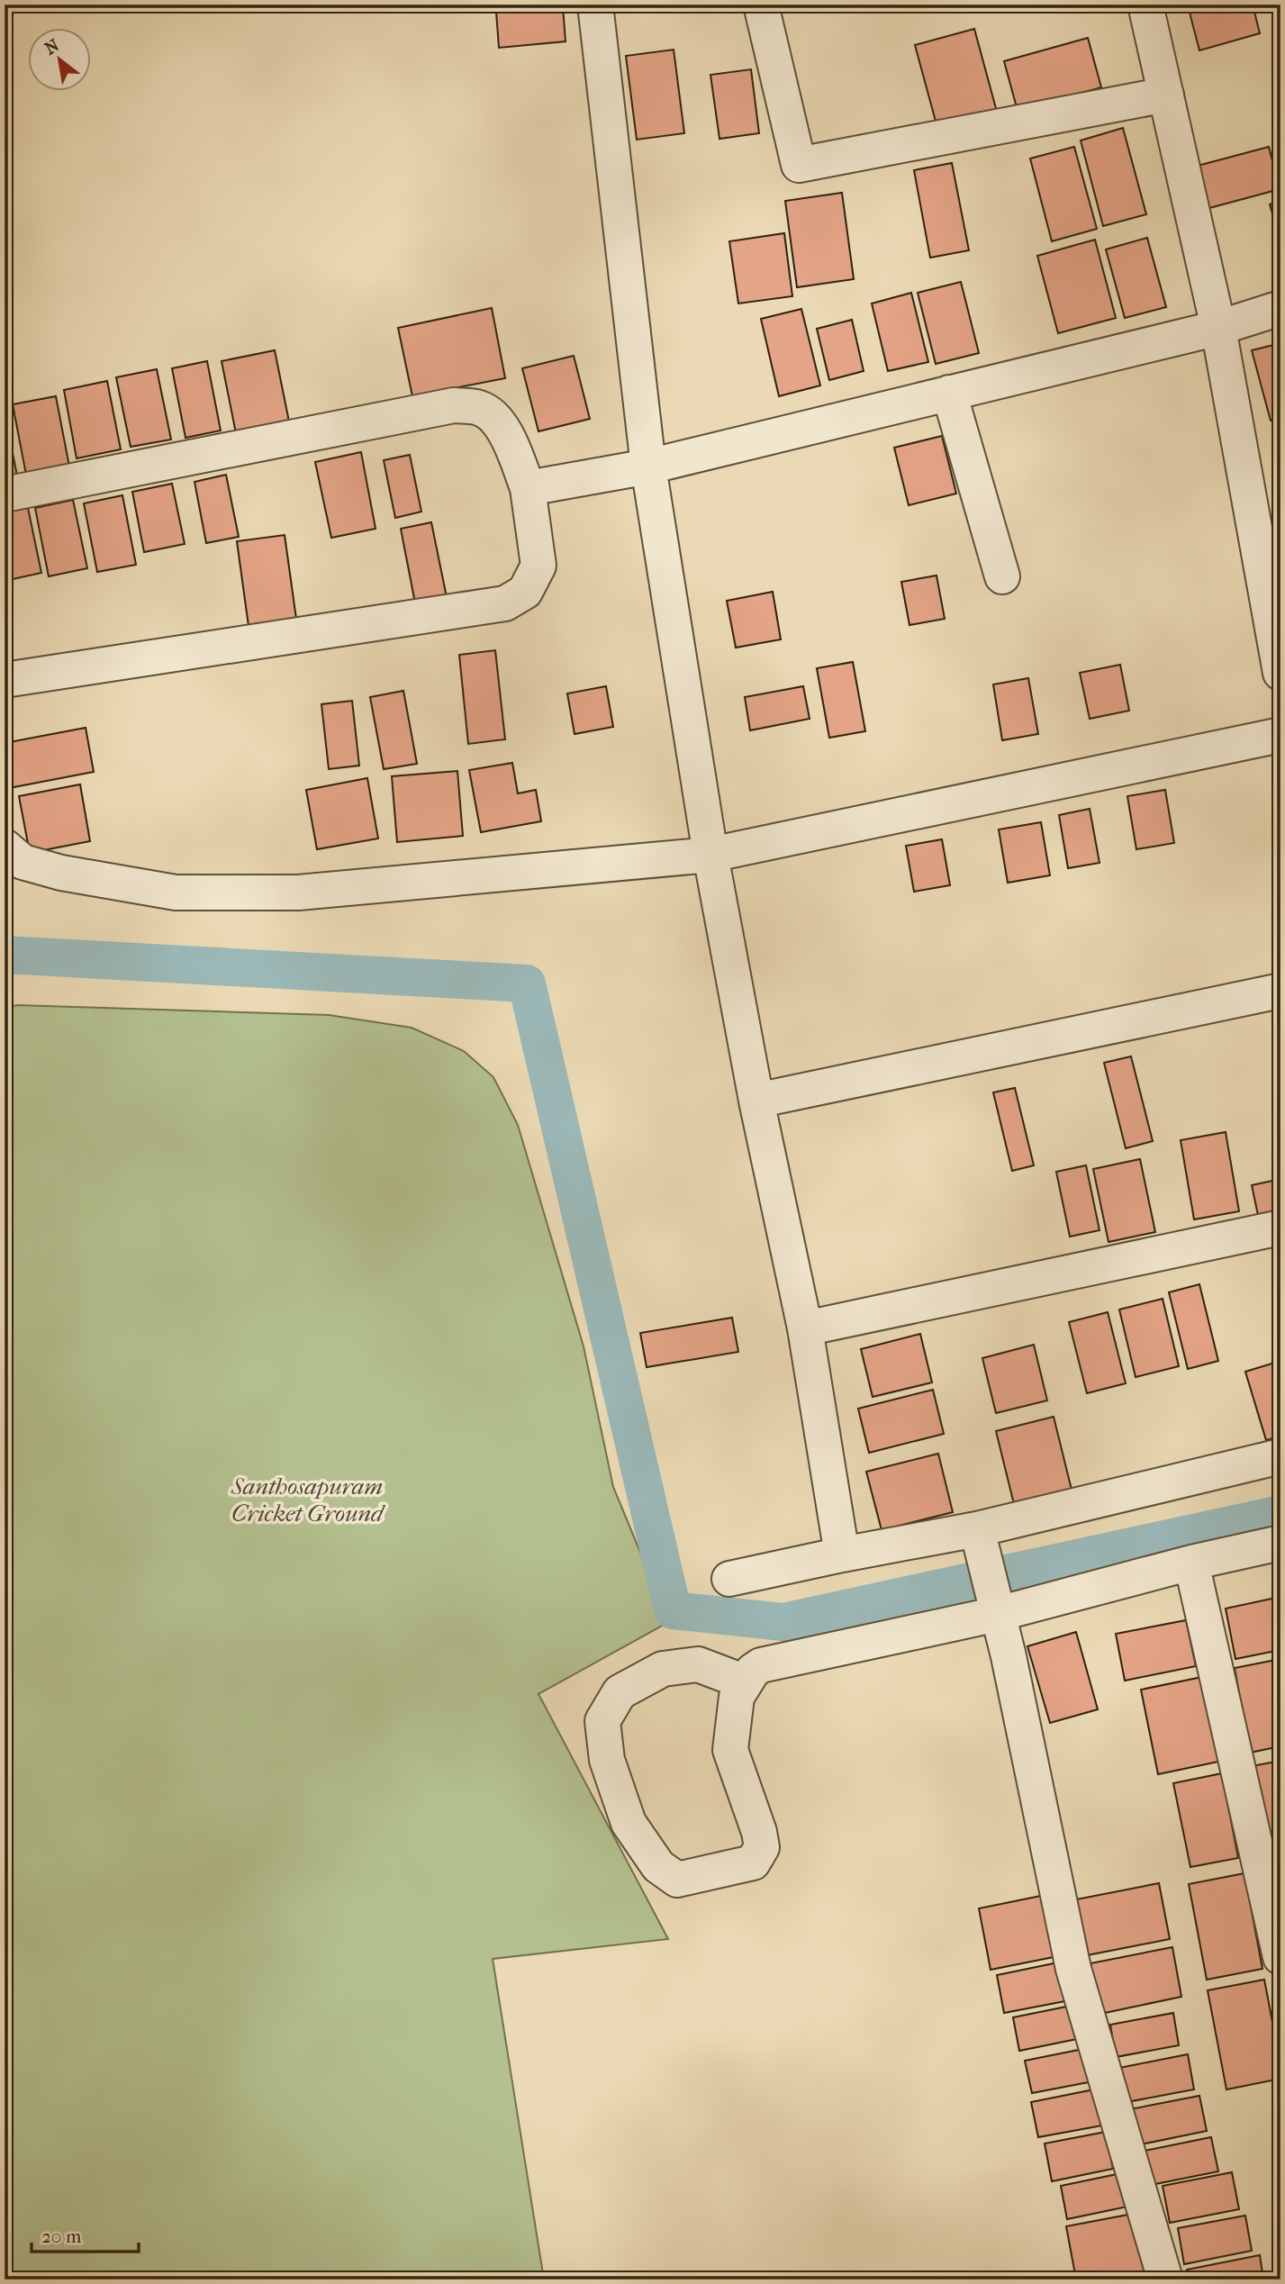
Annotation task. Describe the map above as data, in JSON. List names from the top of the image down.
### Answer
{
  "parks": ["Santhosapuram Cricket Ground"],
  "scale_bar": "20 m",
  "north": "top left"
}
